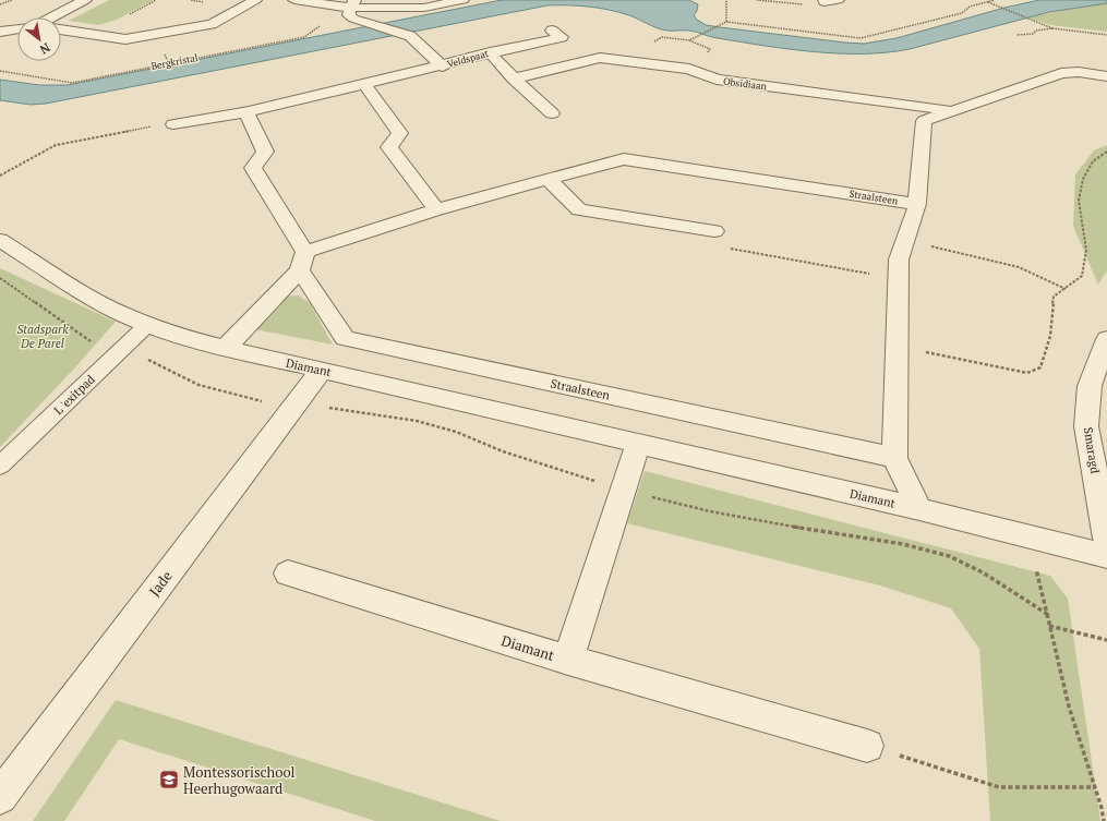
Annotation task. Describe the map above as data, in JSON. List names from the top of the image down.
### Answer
{
  "streets": {
    "street": [
      "Veldspaat",
      "Obsidiaan",
      "Straalsteen",
      "Diamant",
      "L 'exitpad",
      "Smaragd",
      "Jade"
    ],
    "path": ["Bergkristal"]
  },
  "crossings": [
    ["Straalsteen", "Diamant"],
    ["Diamant", "L 'exitpad"],
    ["Diamant", "Jade"]
  ],
  "parks": ["Stadspark De Parel"],
  "places": {
    "school or university": ["Montessorischool Heerhugowaard"]
  },
  "north": "bottom right"
}
